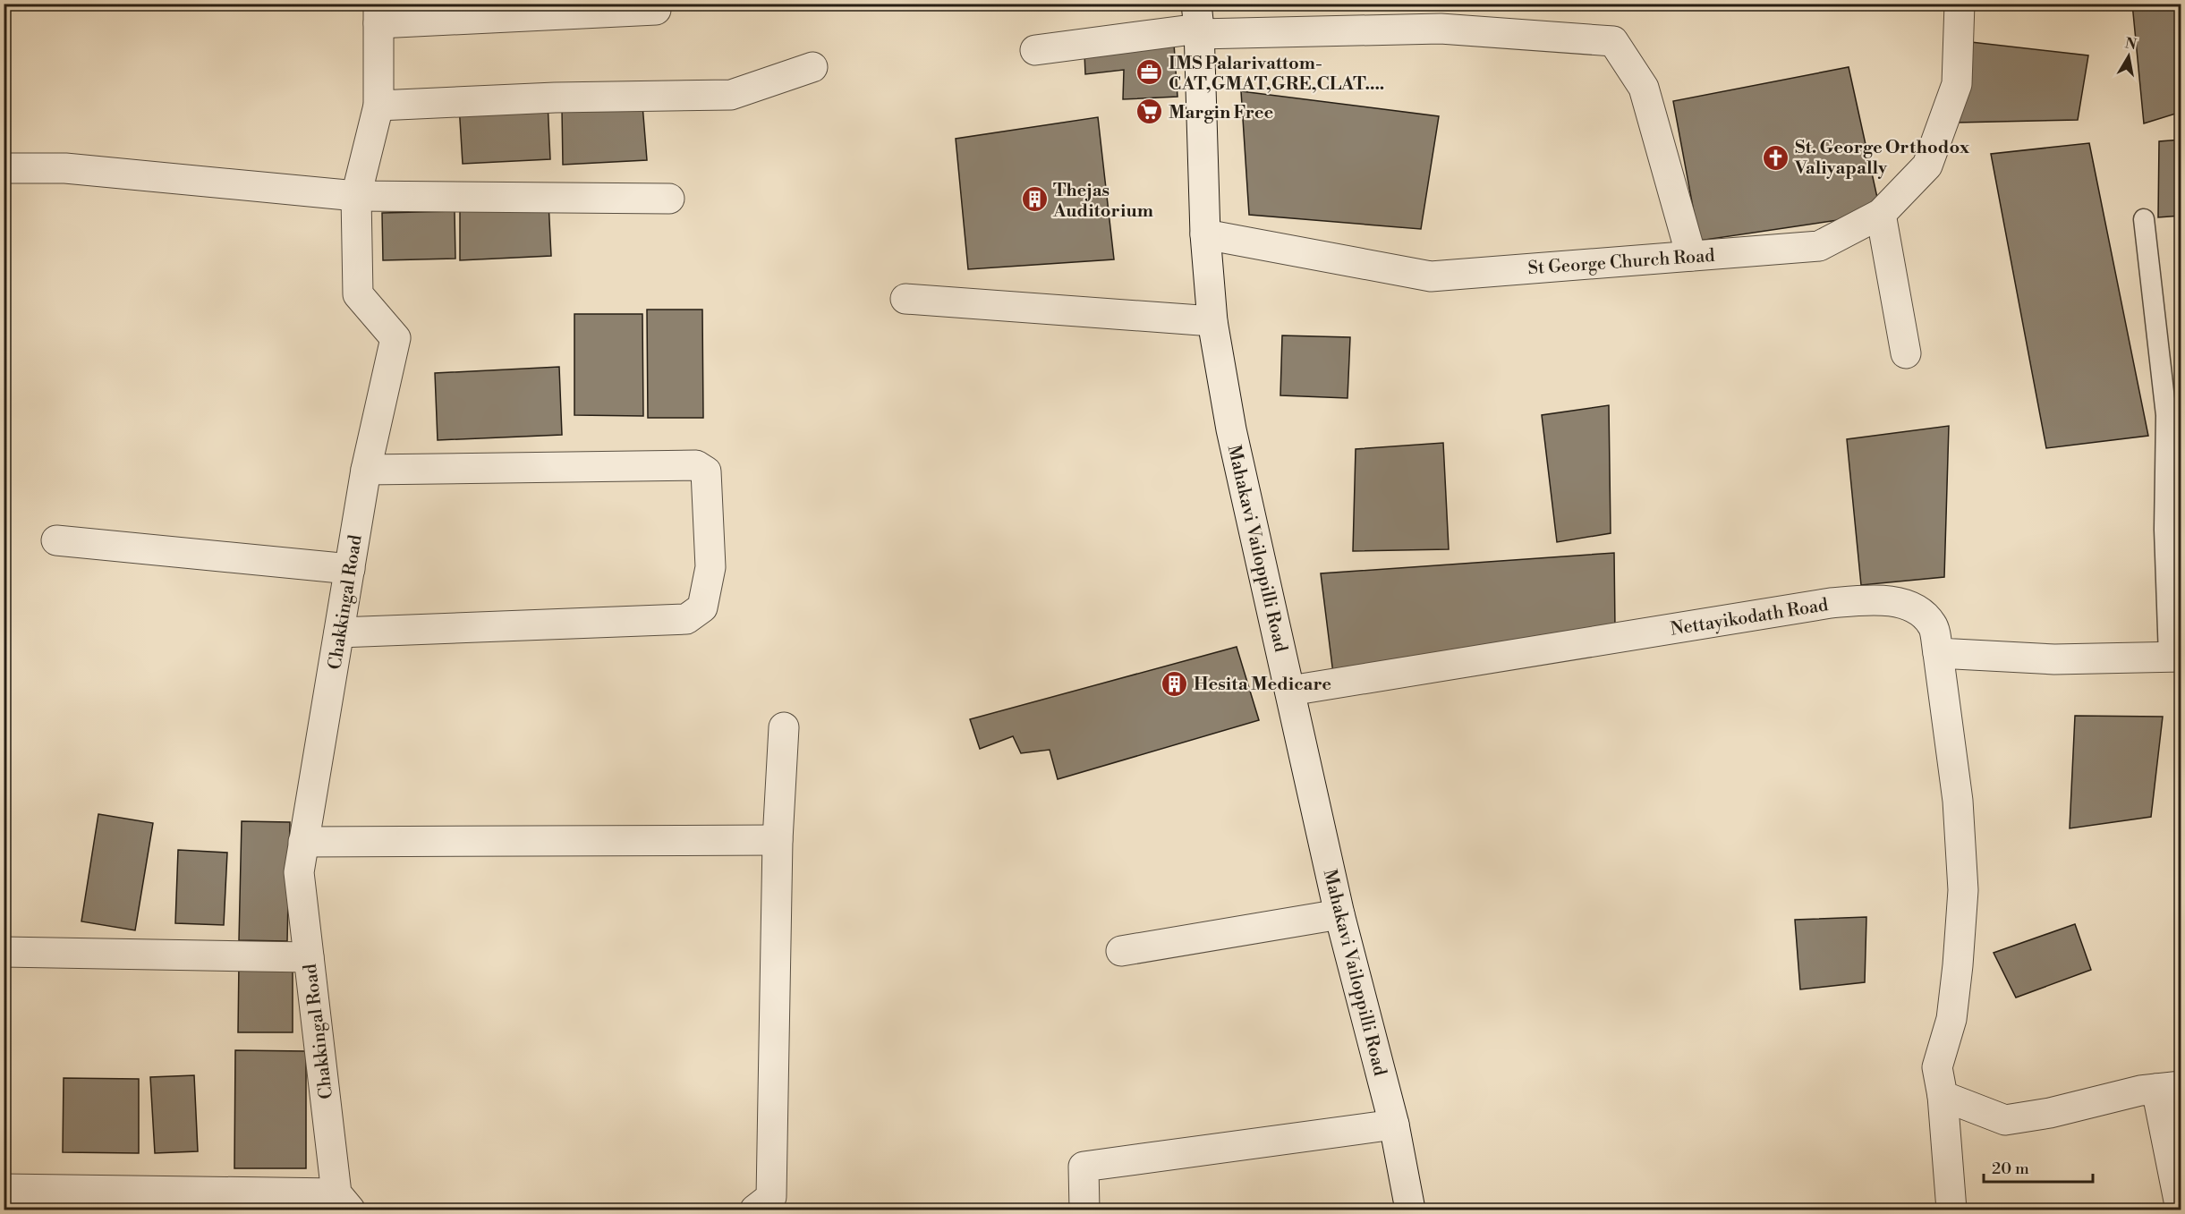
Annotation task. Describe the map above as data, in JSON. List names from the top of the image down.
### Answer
{
  "streets": {
    "street": [
      "St George Church Road",
      "Mahakavi Vailoppilli Road",
      "Chakkingal Road",
      "Nettayikodath Road"
    ]
  },
  "crossings": [
    ["St George Church Road", "Mahakavi Vailoppilli Road"],
    ["Mahakavi Vailoppilli Road", "Nettayikodath Road"]
  ],
  "places": {
    "office": ["IMS Palarivattom- CAT,GMAT,GRE,CLAT...."],
    "supermarket": ["Margin Free"],
    "church": ["St. George Orthodox Valiyapally"],
    "building": ["Thejas Auditorium", "Hesita Medicare"]
  },
  "scale_bar": "20 m",
  "north": "top"
}
